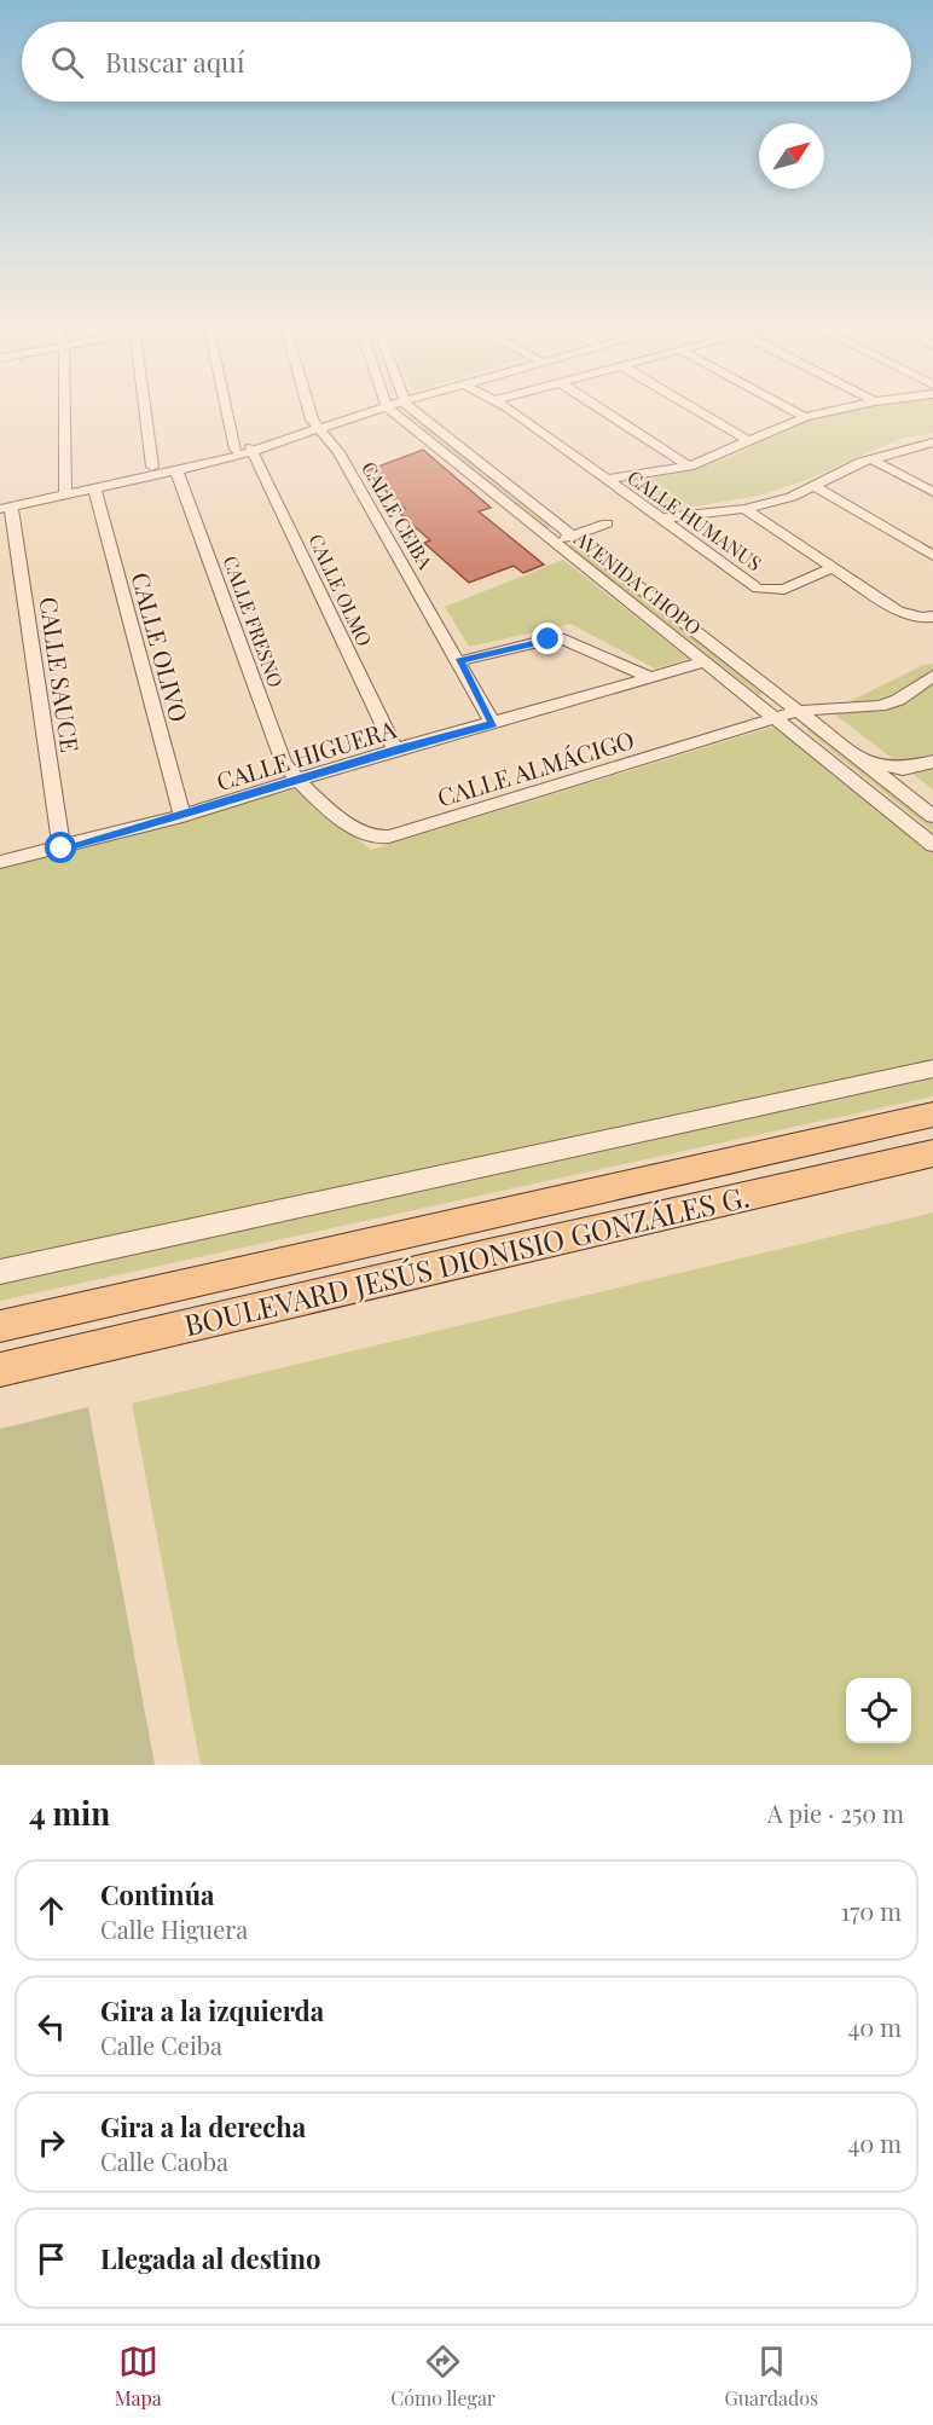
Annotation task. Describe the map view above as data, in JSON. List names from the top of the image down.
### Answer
{
  "streets": {
    "main road": ["BOULEVARD JESÚS DIONISIO GONZÁLES G."],
    "street": [
      "CALLE CEIBA",
      "CALLE HUMANUS",
      "AVENIDA CHOPO",
      "CALLE OLMO",
      "CALLE FRESNO",
      "CALLE OLIVO",
      "CALLE SAUCE",
      "CALLE HIGUERA",
      "CALLE ALMÁCIGO"
    ]
  },
  "crossings": [
    ["CALLE CEIBA", "CALLE HIGUERA"],
    ["AVENIDA CHOPO", "CALLE HIGUERA"],
    ["AVENIDA CHOPO", "CALLE ALMÁCIGO"],
    ["CALLE OLMO", "CALLE HIGUERA"],
    ["CALLE FRESNO", "CALLE HIGUERA"],
    ["CALLE FRESNO", "CALLE ALMÁCIGO"],
    ["CALLE OLIVO", "CALLE HIGUERA"],
    ["CALLE SAUCE", "CALLE HIGUERA"],
    ["CALLE HIGUERA", "CALLE ALMÁCIGO"]
  ],
  "north": "top right",
  "page": {
    "search": "Buscar aquí",
    "heading": ["4 min", "A pie · 250 m"],
    "list": [
      ["Continúa", "Calle Higuera", "170 m"],
      ["Gira a la izquierda", "Calle Ceiba", "40 m"],
      ["Gira a la derecha", "Calle Caoba", "40 m"],
      "Llegada al destino"
    ],
    "nav": ["Mapa", "Cómo llegar", "Guardados"]
  }
}
